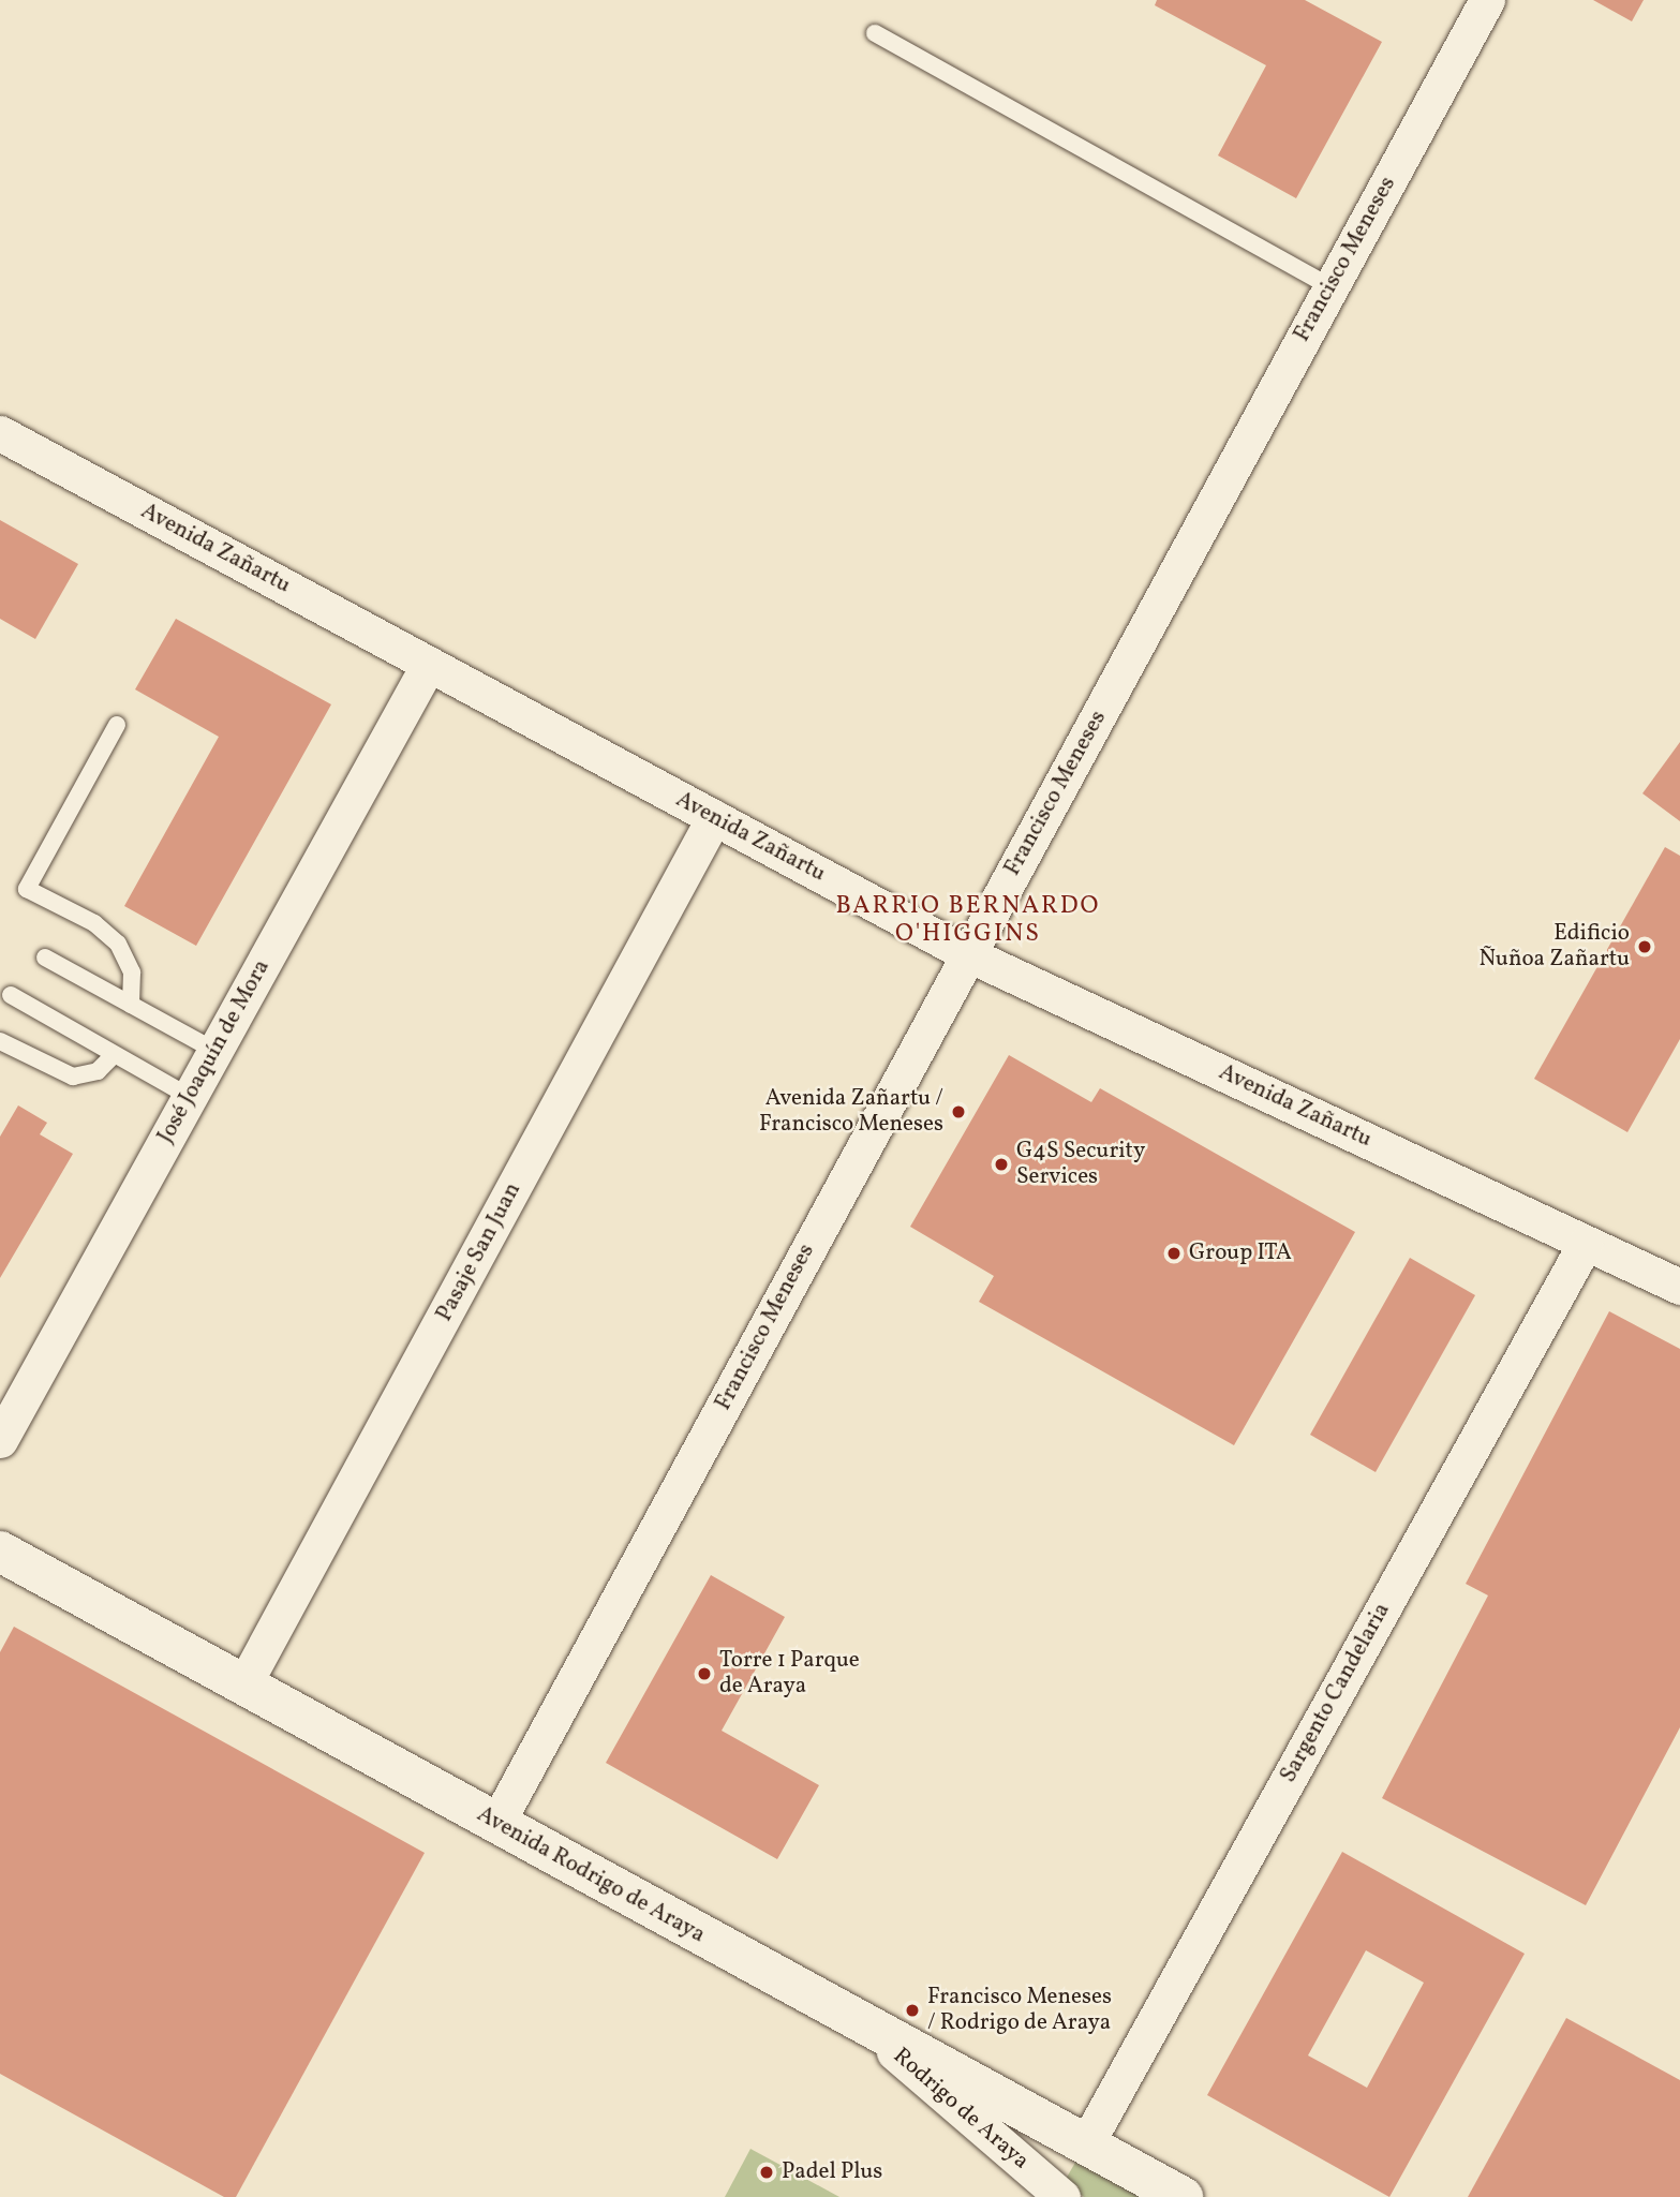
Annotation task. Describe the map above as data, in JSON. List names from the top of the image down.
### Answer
{
  "streets": {
    "main road": ["Avenida Rodrigo de Araya"],
    "street": [
      "Francisco Meneses",
      "Avenida Zañartu",
      "José Joaquín de Mora",
      "Pasaje San Juan",
      "Sargento Candelaria",
      "Rodrigo de Araya"
    ]
  },
  "crossings": [
    ["Francisco Meneses", "Avenida Zañartu"],
    ["Francisco Meneses", "Avenida Rodrigo de Araya"],
    ["Avenida Zañartu", "José Joaquín de Mora"],
    ["Avenida Zañartu", "Pasaje San Juan"],
    ["Avenida Zañartu", "Sargento Candelaria"],
    ["Pasaje San Juan", "Avenida Rodrigo de Araya"],
    ["Sargento Candelaria", "Avenida Rodrigo de Araya"],
    ["Avenida Rodrigo de Araya", "Rodrigo de Araya"]
  ],
  "districts": ["BARRIO BERNARDO O'HIGGINS"],
  "places": [
    "Edificio Ñuñoa Zañartu",
    "Avenida Zañartu / Francisco Meneses",
    "G4S Security Services",
    "Group ITA",
    "Torre 1 Parque de Araya",
    "Francisco Meneses / Rodrigo de Araya",
    "Padel Plus"
  ]
}
